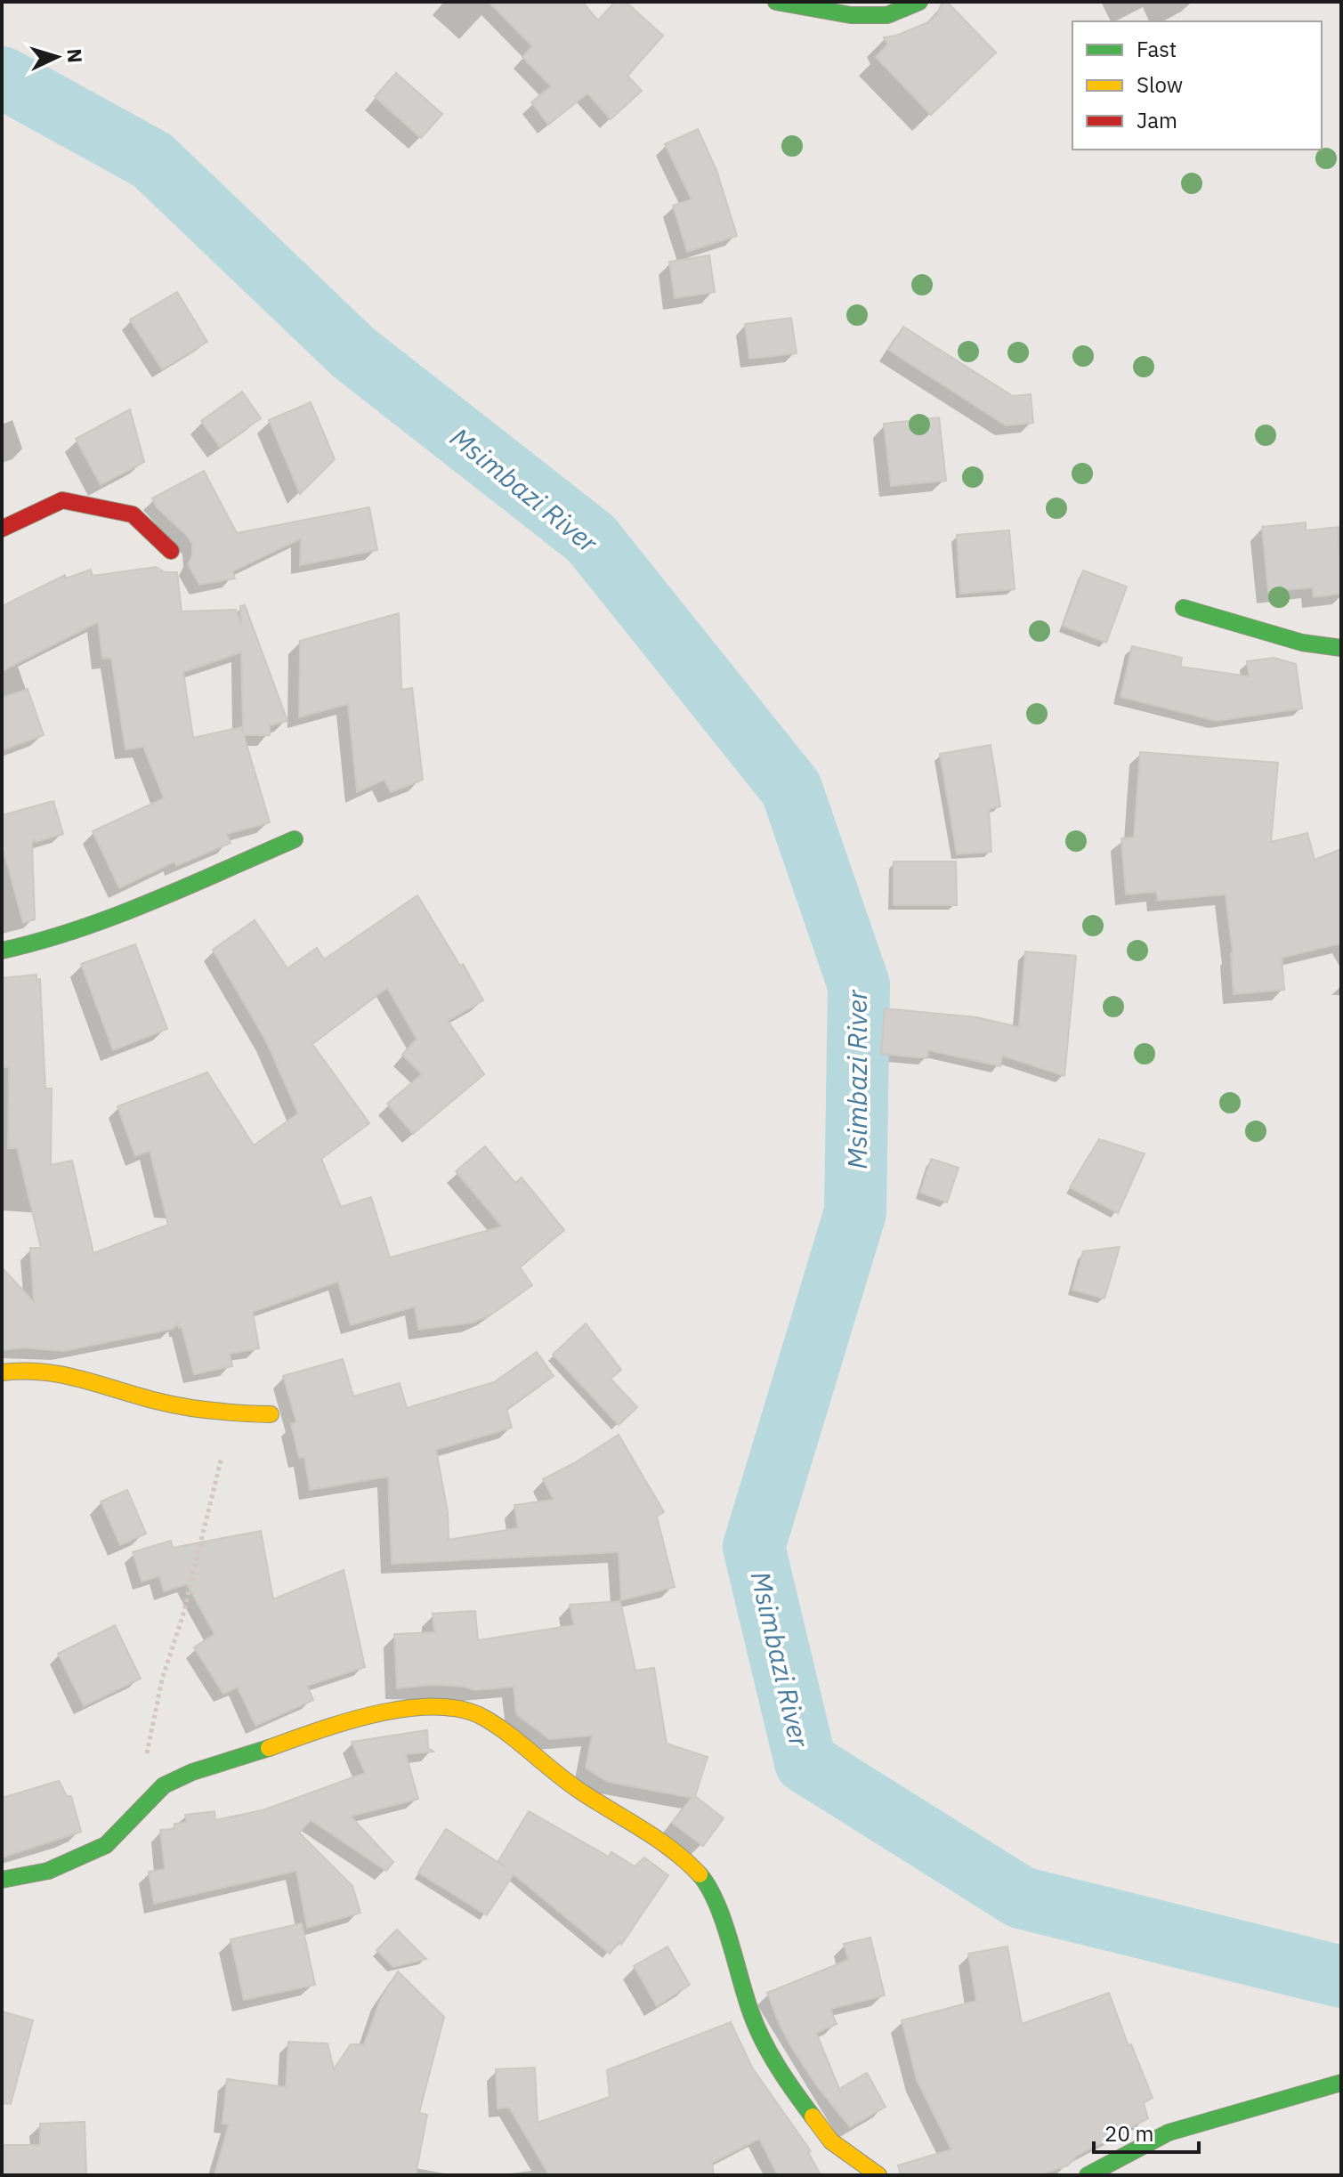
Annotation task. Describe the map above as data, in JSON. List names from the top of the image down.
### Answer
{
  "water": ["Msimbazi River"],
  "legend": ["Fast", "Slow", "Jam"],
  "scale_bar": "20 m",
  "north": "right"
}
